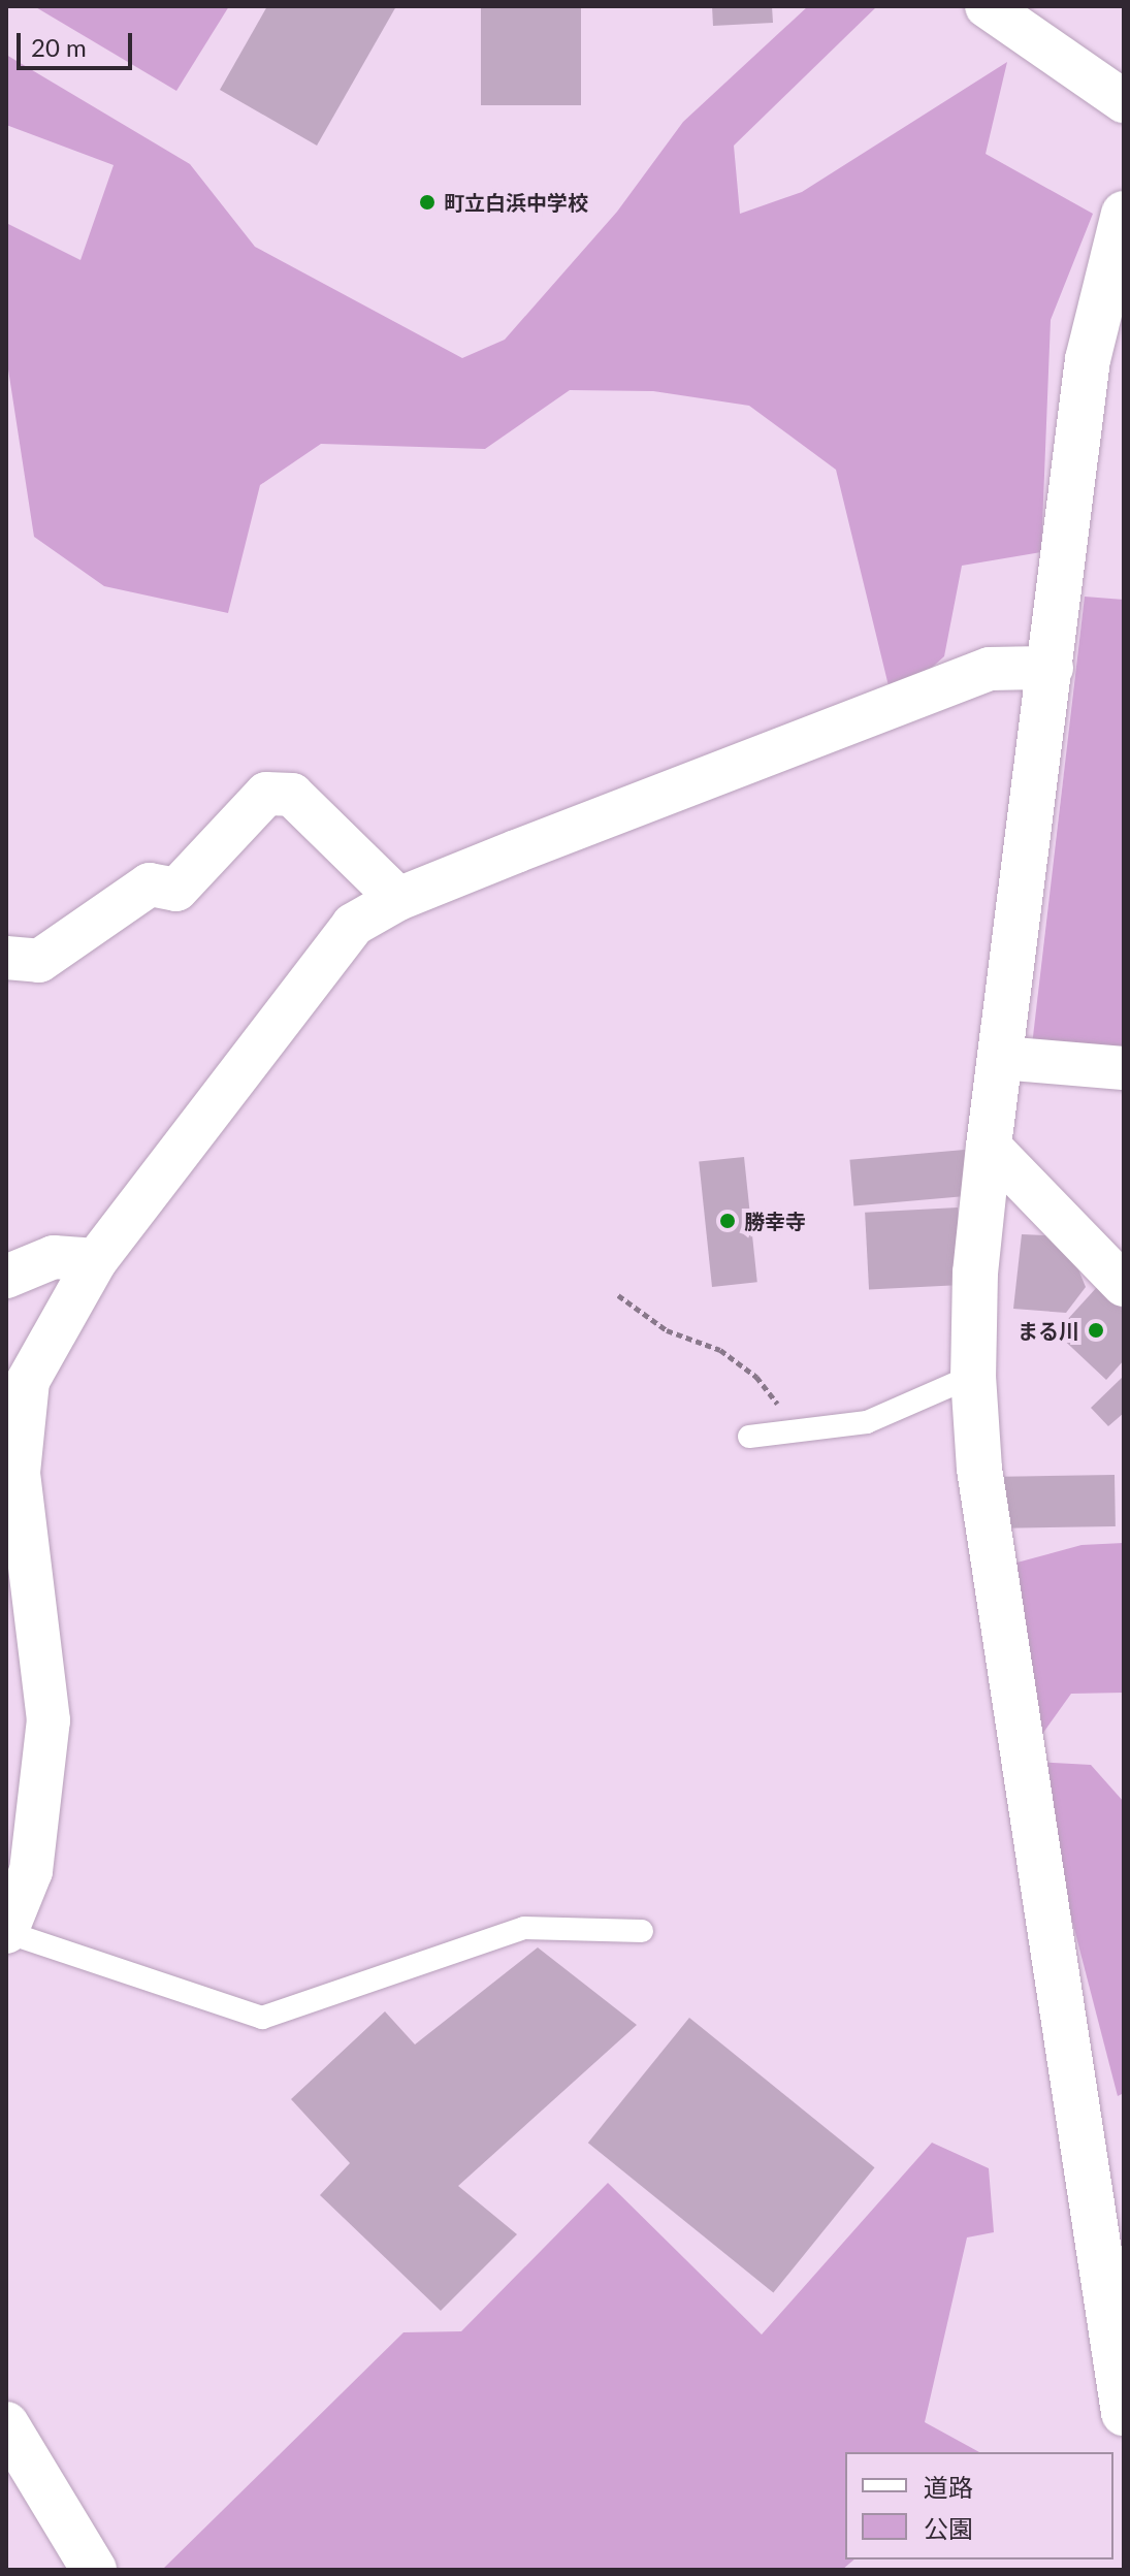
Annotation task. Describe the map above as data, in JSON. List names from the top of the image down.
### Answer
{
  "places": ["町立白浜中学校", "勝幸寺", "まる川"],
  "legend": ["道路", "公園"],
  "scale_bar": "20 m"
}
